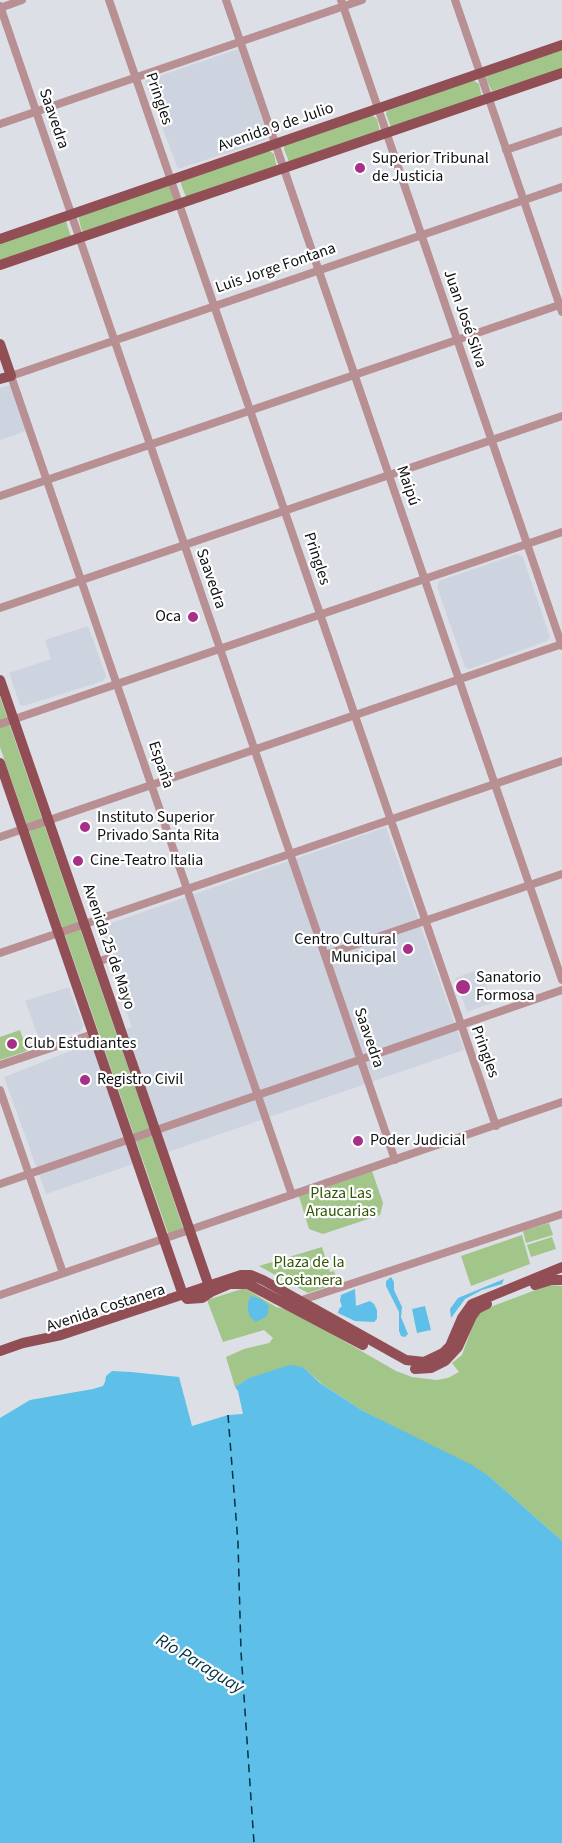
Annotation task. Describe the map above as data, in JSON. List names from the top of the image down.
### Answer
{
  "streets": {
    "main road": [
      "Avenida 9 de Julio",
      "España",
      "Avenida 25 de Mayo",
      "Avenida Costanera"
    ],
    "street": [
      "Pringles",
      "Saavedra",
      "Luis Jorge Fontana",
      "Juan José Silva",
      "Maipú"
    ]
  },
  "crossings": [
    ["Pringles", "Avenida 9 de Julio"],
    ["Pringles", "Luis Jorge Fontana"],
    ["Saavedra", "Avenida 9 de Julio"],
    ["Saavedra", "Luis Jorge Fontana"],
    ["Avenida 9 de Julio", "Juan José Silva"],
    ["Avenida 9 de Julio", "Maipú"],
    ["Luis Jorge Fontana", "Juan José Silva"],
    ["Luis Jorge Fontana", "Maipú"],
    ["Luis Jorge Fontana", "España"],
    ["Avenida 25 de Mayo", "Avenida Costanera"]
  ],
  "water": ["Río Paraguay"],
  "parks": ["Plaza Las Araucarias", "Plaza de la Costanera"],
  "places": [
    "Superior Tribunal de Justicia",
    "Oca",
    "Instituto Superior Privado Santa Rita",
    "Cine-Teatro Italia",
    "Centro Cultural Municipal",
    "Sanatorio Formosa",
    "Club Estudiantes",
    "Registro Civil",
    "Poder Judicial"
  ]
}
